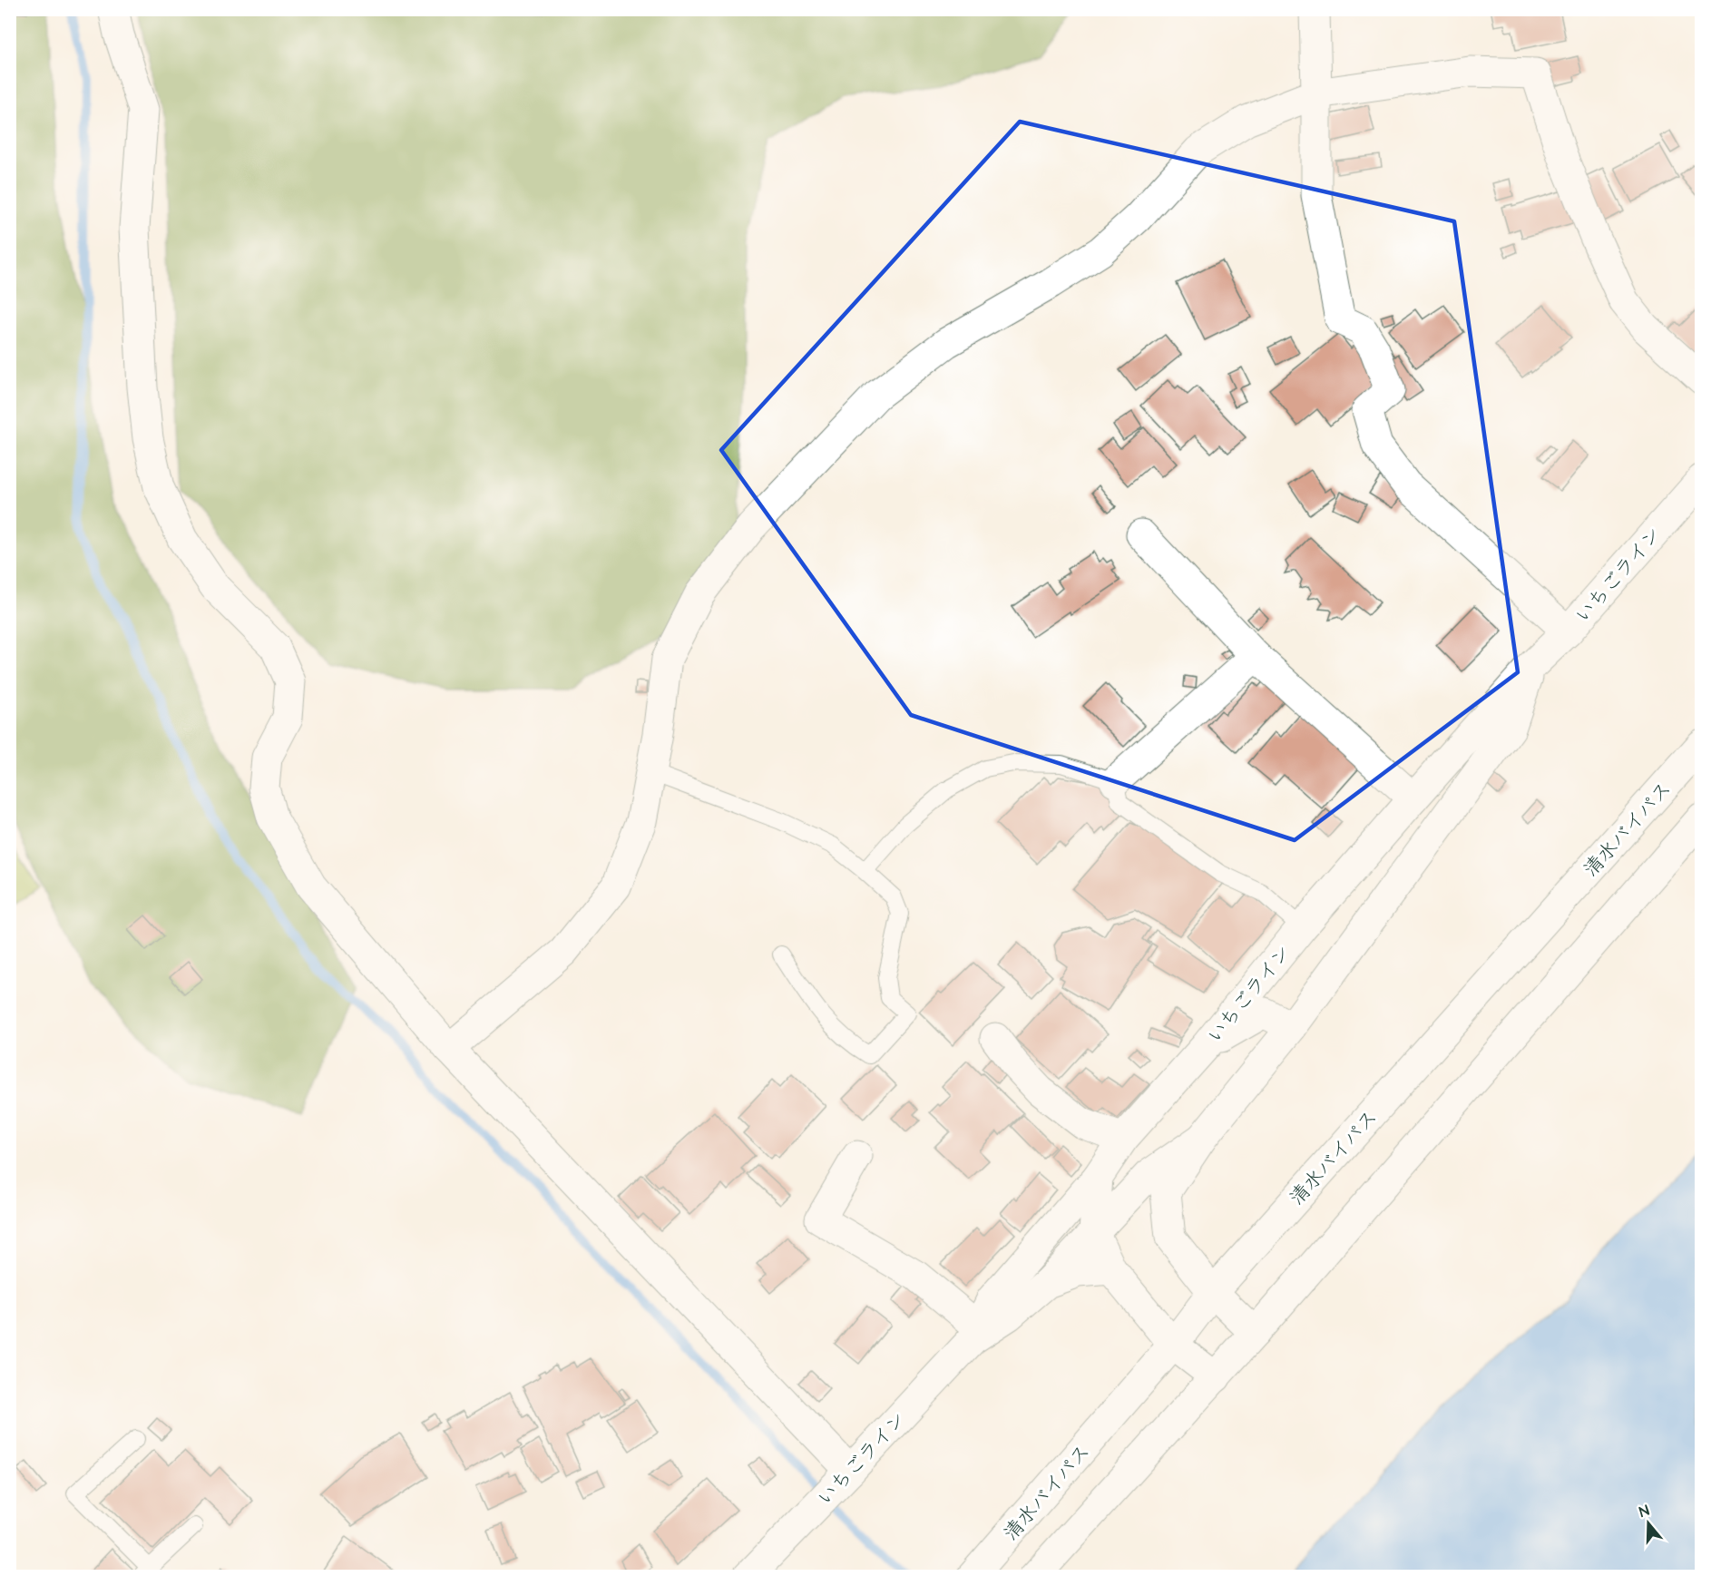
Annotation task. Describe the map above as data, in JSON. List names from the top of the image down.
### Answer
{
  "streets": {
    "main road": ["いちごライン", "清水バイパス"]
  },
  "crossings": [
    ["いちごライン", "清水バイパス"]
  ],
  "north": "top"
}
